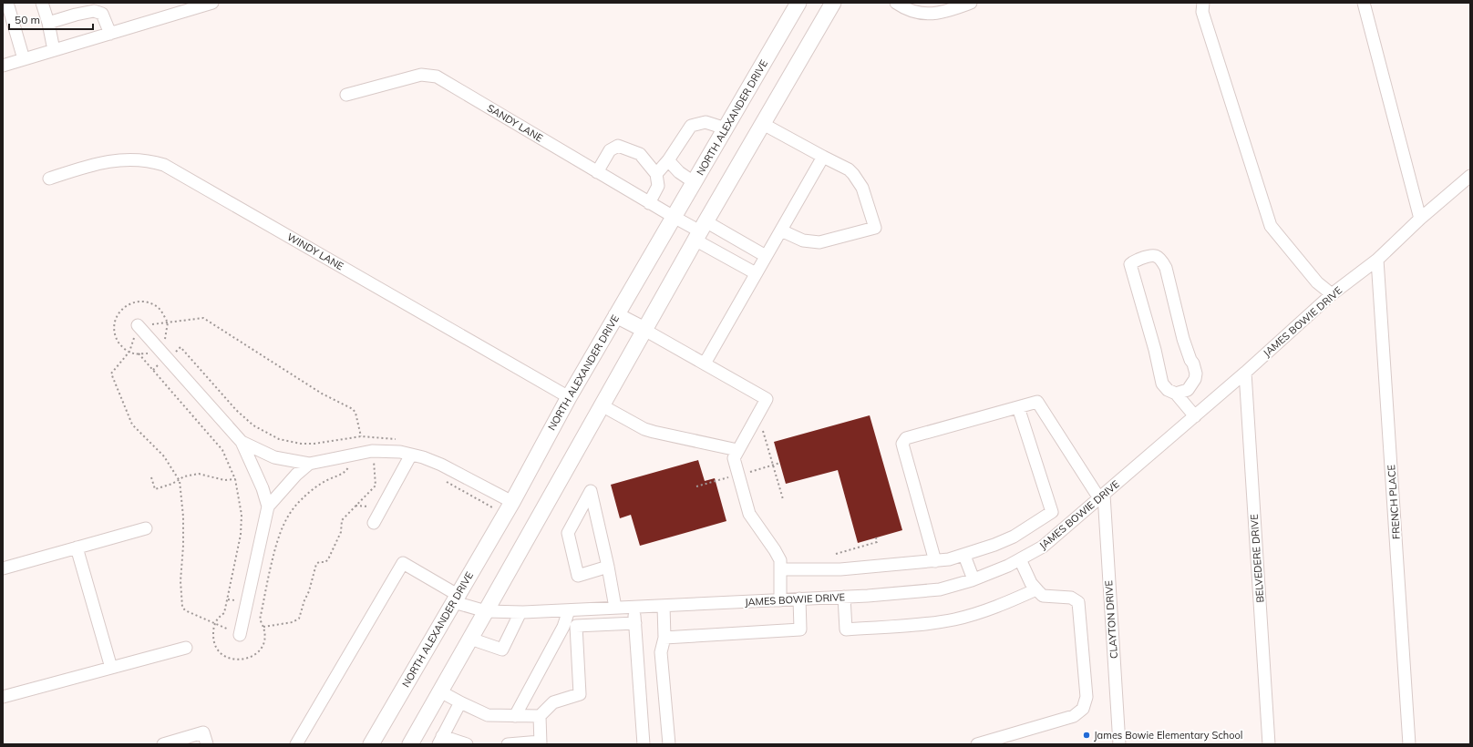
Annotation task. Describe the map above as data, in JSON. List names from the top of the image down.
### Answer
{
  "streets": {
    "main road": ["NORTH ALEXANDER DRIVE"],
    "street": [
      "SANDY LANE",
      "WINDY LANE",
      "JAMES BOWIE DRIVE",
      "FRENCH PLACE",
      "BELVEDERE DRIVE",
      "CLAYTON DRIVE"
    ]
  },
  "crossings": [
    ["NORTH ALEXANDER DRIVE", "SANDY LANE"],
    ["NORTH ALEXANDER DRIVE", "WINDY LANE"],
    ["NORTH ALEXANDER DRIVE", "JAMES BOWIE DRIVE"],
    ["JAMES BOWIE DRIVE", "FRENCH PLACE"],
    ["JAMES BOWIE DRIVE", "BELVEDERE DRIVE"],
    ["JAMES BOWIE DRIVE", "CLAYTON DRIVE"]
  ],
  "places": ["James Bowie Elementary School"],
  "scale_bar": "50 m"
}
